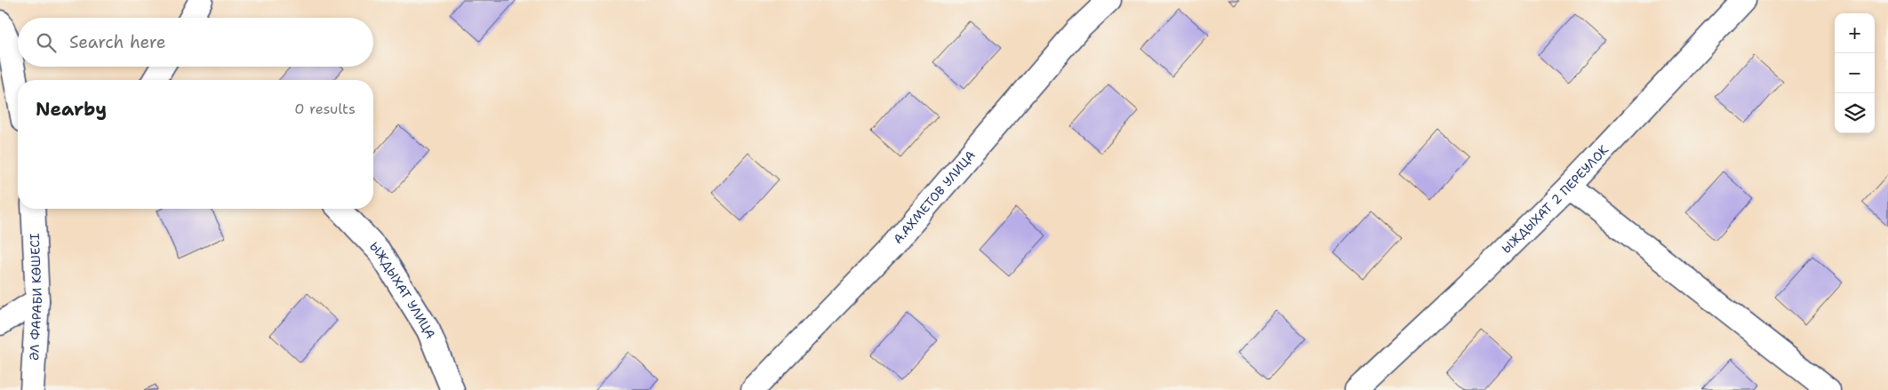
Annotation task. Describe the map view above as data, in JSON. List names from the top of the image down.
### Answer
{
  "streets": {
    "street": [
      "А.АХМЕТОВ УЛИЦА",
      "ЫЖДЫХАТ 2 ПЕРЕУЛОК",
      "ЫЖДЫХАТ УЛИЦА",
      "ӘЛ ФАРАБИ КӨШЕСІ"
    ]
  },
  "page": {
    "map_buttons": ["+", "−"],
    "search": "Search here",
    "heading": ["Nearby", "0 results"]
  }
}
